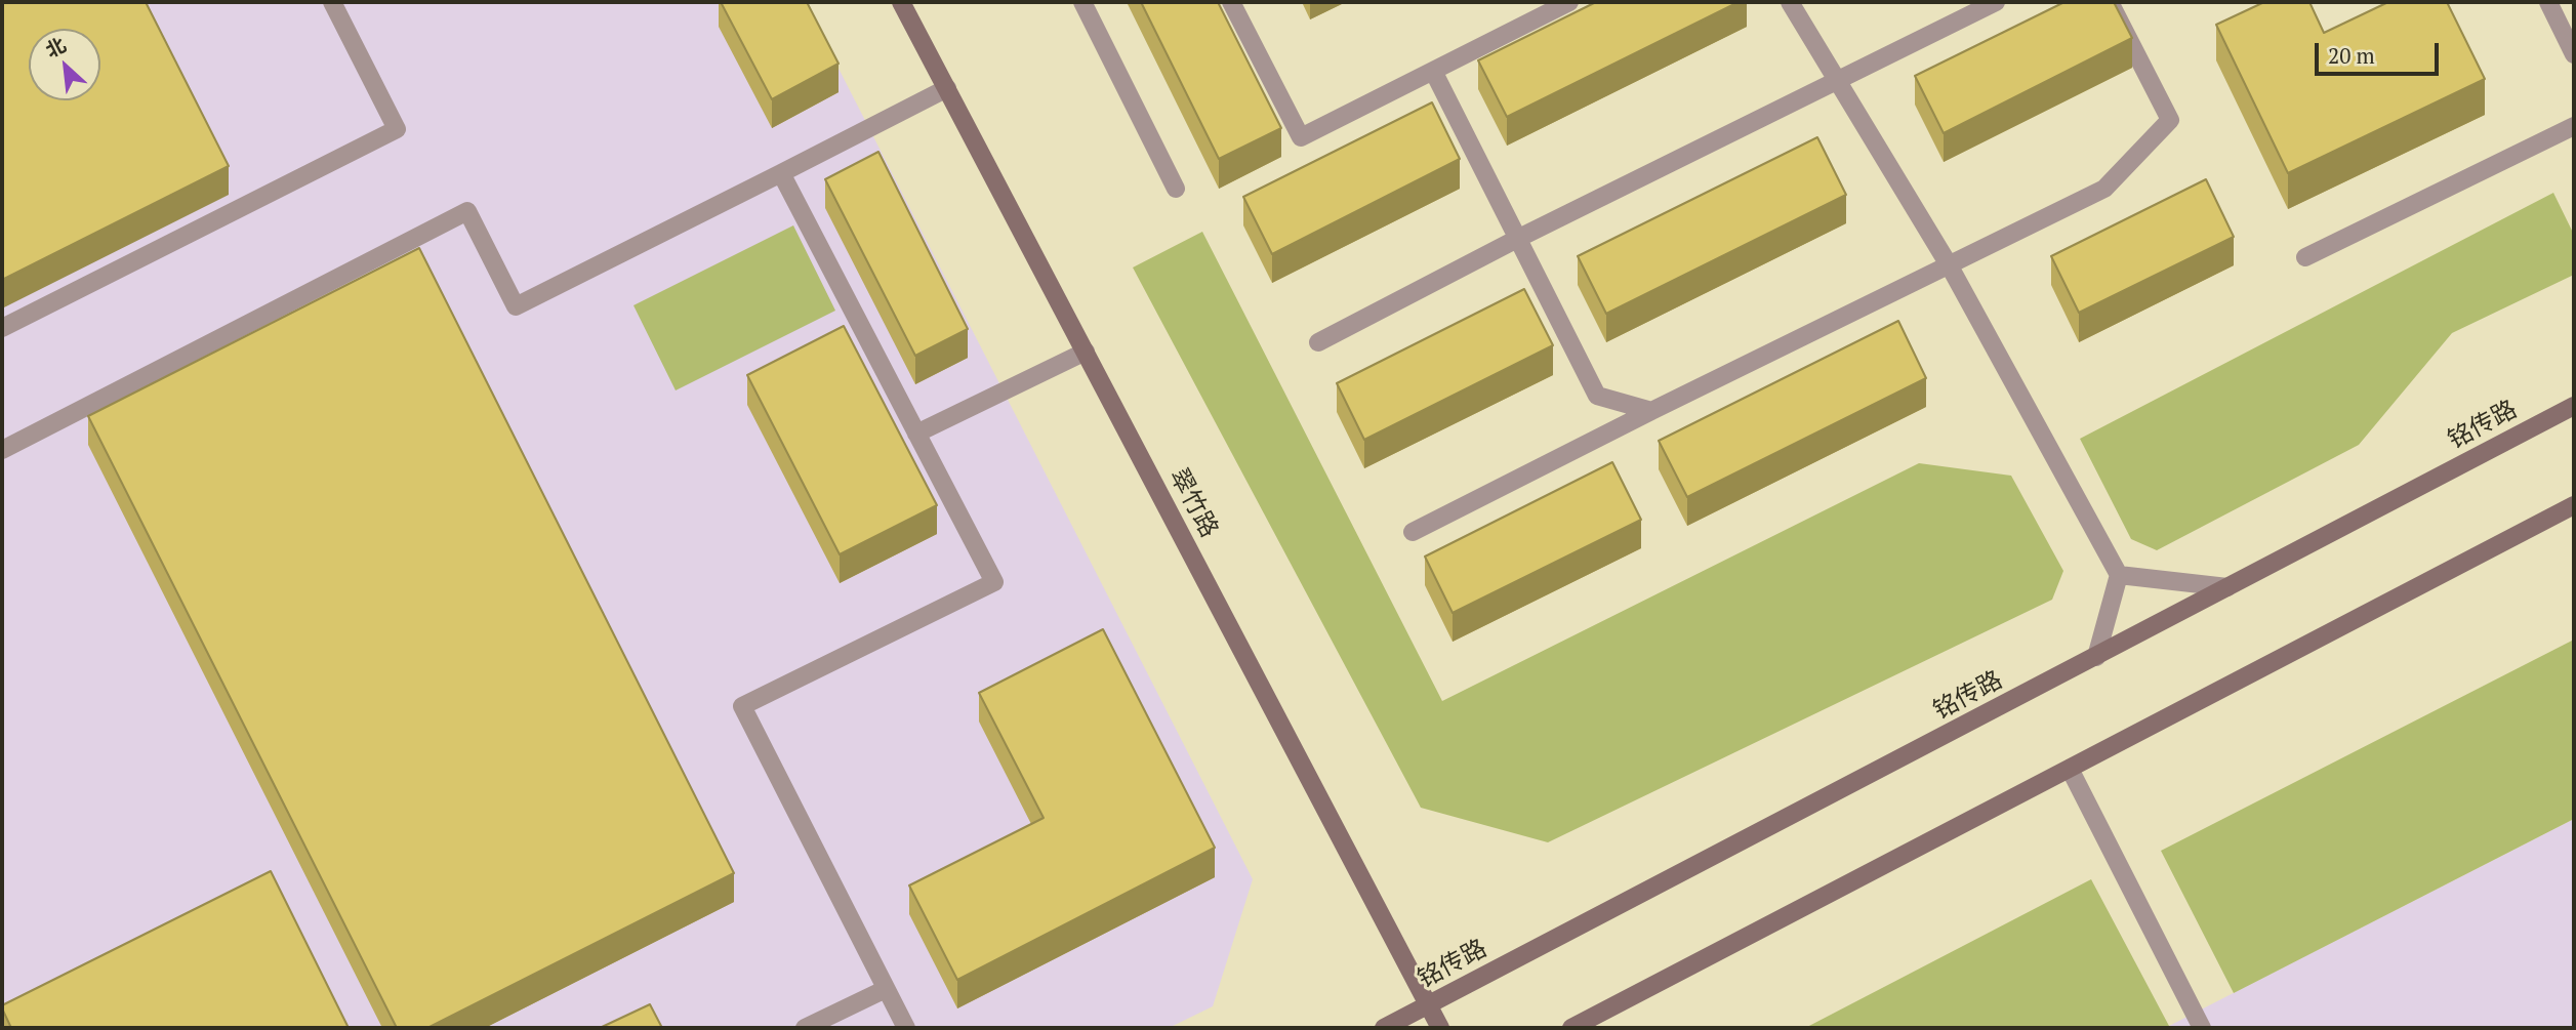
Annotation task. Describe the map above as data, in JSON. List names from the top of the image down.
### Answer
{
  "streets": {
    "main road": ["铭传路", "翠竹路"]
  },
  "crossings": [
    ["铭传路", "翠竹路"]
  ],
  "scale_bar": "20 m",
  "north": "top left"
}
